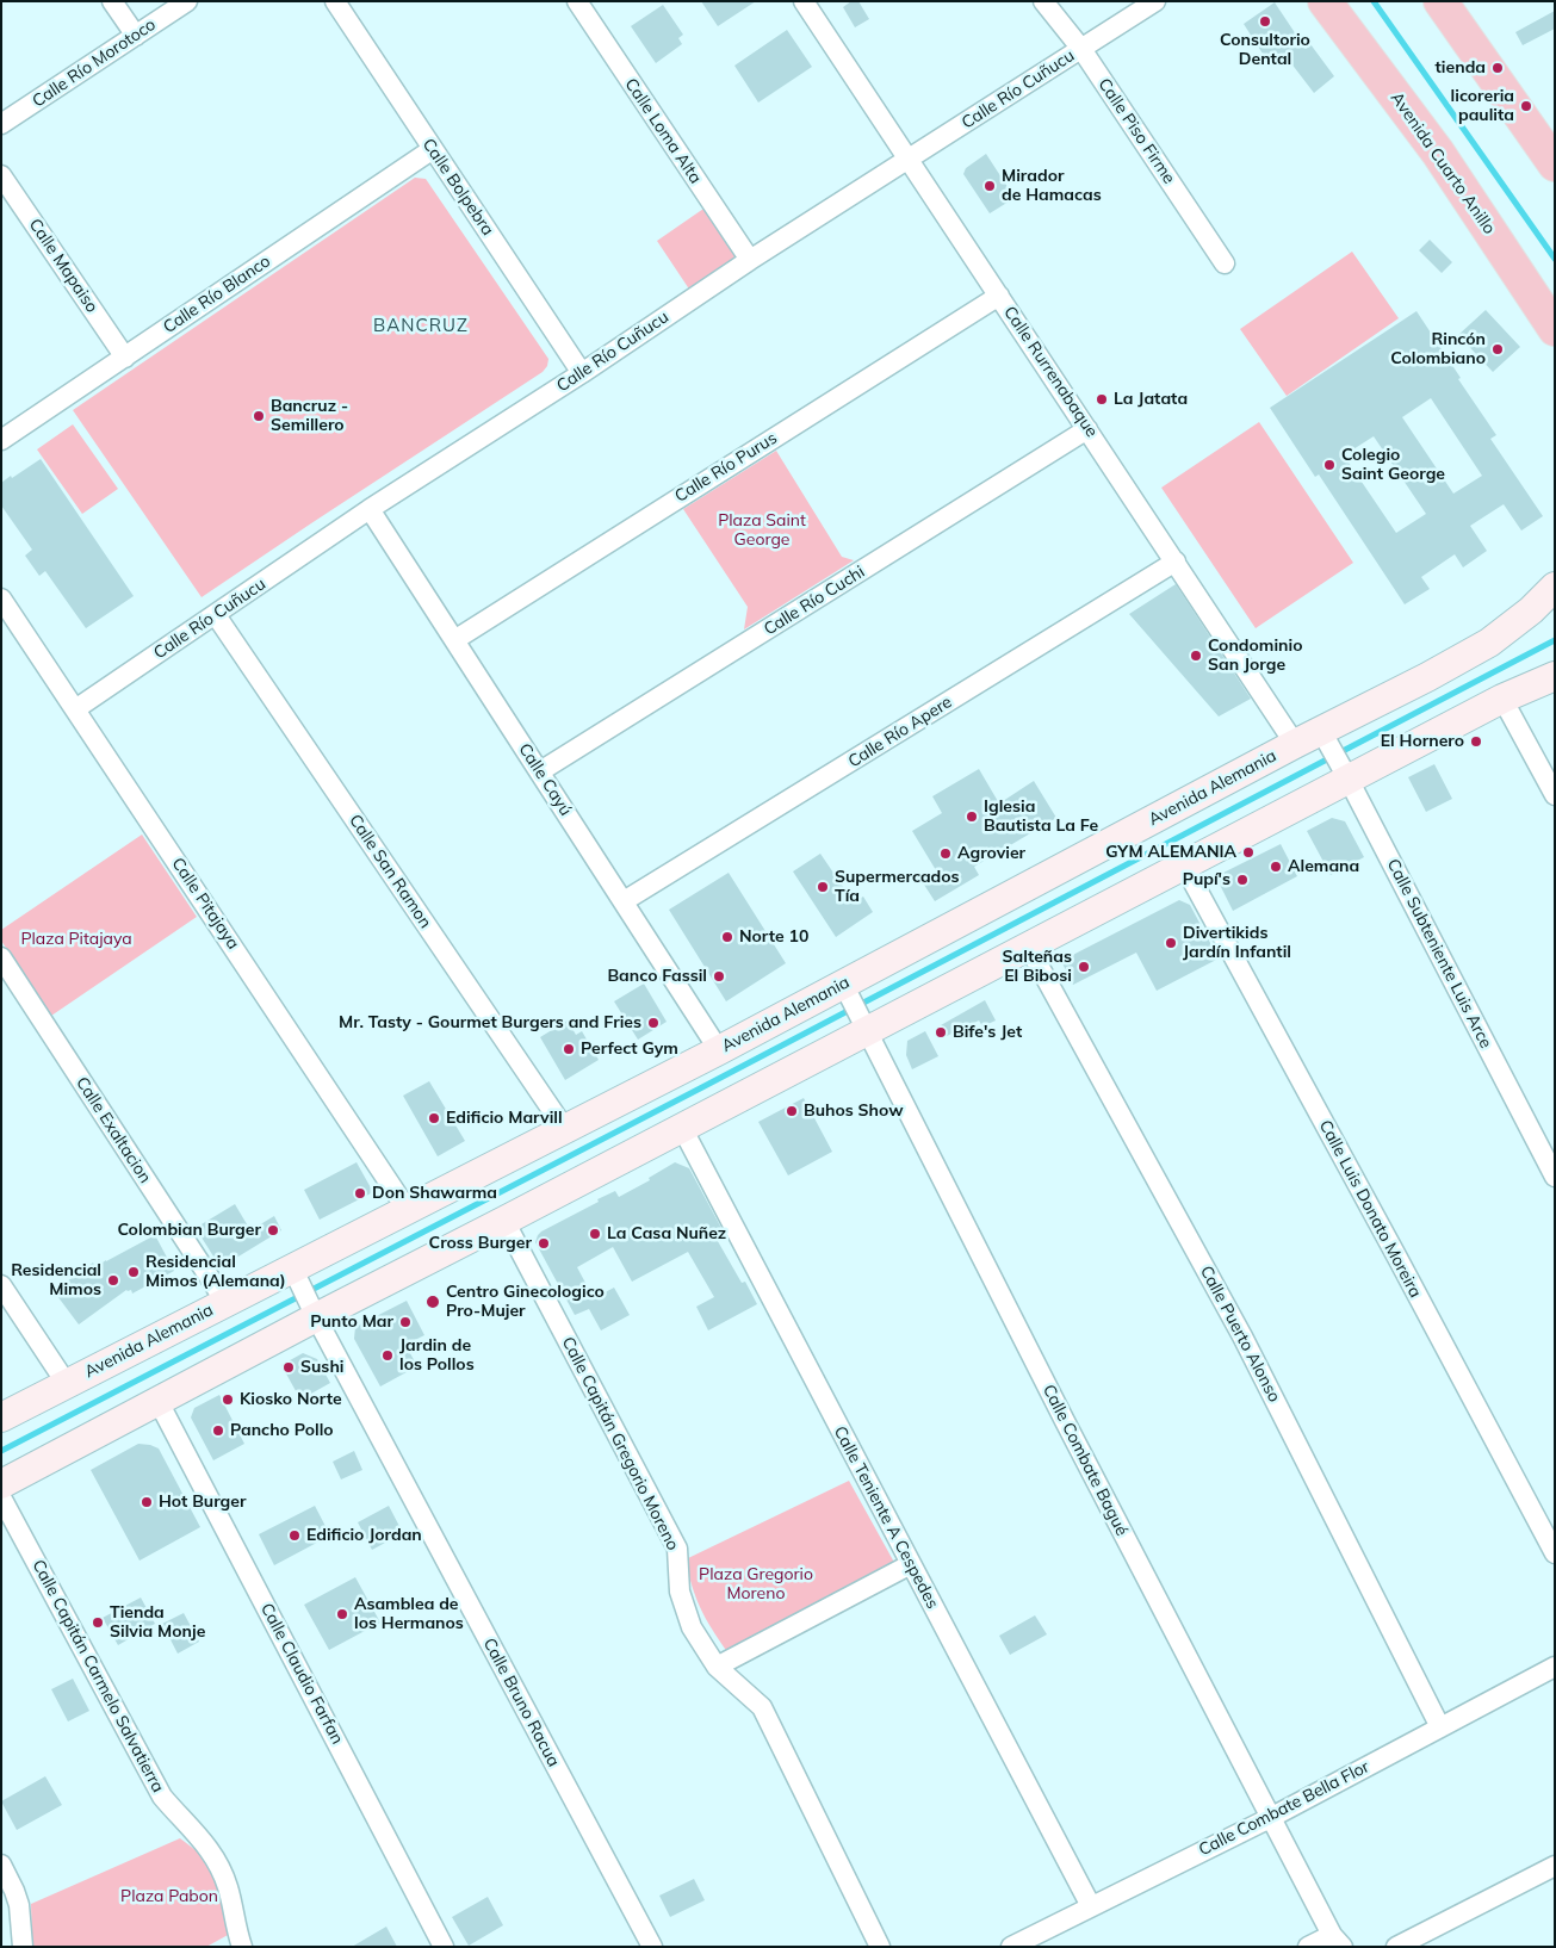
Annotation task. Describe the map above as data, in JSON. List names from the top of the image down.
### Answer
{
  "streets": {
    "highway": ["Avenida Cuarto Anillo"],
    "main road": ["Avenida Alemania"],
    "street": [
      "Calle Río Morotoco",
      "Calle Río Cuñucu",
      "Calle Loma Alta",
      "Calle Piso Firme",
      "Calle Bolpebra",
      "Calle Mapaiso",
      "Calle Río Blanco",
      "Calle Rurrenabaque",
      "Calle Río Purus",
      "Calle Río Cuchi",
      "Calle Río Apere",
      "Calle Cayú",
      "Calle San Ramon",
      "Calle Pitajaya",
      "Calle Subteniente Luis Arce",
      "Calle Exaltacion",
      "Calle Luis Donato Moreira",
      "Calle Puerto Alonso",
      "Calle Capitán Gregorio Moreno",
      "Calle Combate Bagué",
      "Calle Teniente A Cespedes",
      "Calle Claudio Farfan",
      "Calle Capitán Carmelo Salvatierra",
      "Calle Bruno Racua",
      "Calle Combate Bella Flor"
    ]
  },
  "crossings": [
    ["Calle Río Cuñucu", "Calle Loma Alta"],
    ["Calle Río Cuñucu", "Calle Piso Firme"],
    ["Calle Río Cuñucu", "Calle Bolpebra"],
    ["Calle Río Cuñucu", "Calle Rurrenabaque"],
    ["Calle Río Cuñucu", "Calle Cayú"],
    ["Calle Río Cuñucu", "Calle San Ramon"],
    ["Calle Río Cuñucu", "Calle Pitajaya"],
    ["Calle Bolpebra", "Calle Río Blanco"],
    ["Calle Mapaiso", "Calle Río Blanco"],
    ["Calle Rurrenabaque", "Calle Río Purus"],
    ["Calle Rurrenabaque", "Calle Río Cuchi"],
    ["Calle Rurrenabaque", "Calle Río Apere"],
    ["Calle Rurrenabaque", "Avenida Alemania"],
    ["Calle Río Purus", "Calle Cayú"],
    ["Calle Río Cuchi", "Calle Cayú"],
    ["Calle Río Apere", "Calle Cayú"],
    ["Calle Cayú", "Avenida Alemania"],
    ["Avenida Alemania", "Calle San Ramon"],
    ["Avenida Alemania", "Calle Pitajaya"],
    ["Avenida Alemania", "Calle Subteniente Luis Arce"],
    ["Avenida Alemania", "Calle Exaltacion"],
    ["Avenida Alemania", "Calle Combate Bagué"],
    ["Avenida Alemania", "Calle Bruno Racua"],
    ["Calle Puerto Alonso", "Calle Combate Bella Flor"],
    ["Calle Combate Bagué", "Calle Combate Bella Flor"],
    ["Calle Teniente A Cespedes", "Calle Combate Bella Flor"]
  ],
  "districts": ["BANCRUZ"],
  "parks": [
    "Plaza Saint George",
    "Plaza Pitajaya",
    "Plaza Gregorio Moreno",
    "Plaza Pabon"
  ],
  "places": [
    "Consultorio Dental",
    "tienda",
    "licoreria paulita",
    "Mirador de Hamacas",
    "Rincón Colombiano",
    "La Jatata",
    "Bancruz - Semillero",
    "Colegio Saint George",
    "Condominio San Jorge",
    "El Hornero",
    "Iglesia Bautista La Fe",
    "GYM ALEMANIA",
    "Agrovier",
    "Alemana",
    "Pupí's",
    "Supermercados Tía",
    "Norte 10",
    "Divertikids Jardín Infantil",
    "Salteñas El Bibosi",
    "Banco Fassil",
    "Mr. Tasty - Gourmet Burgers and Fries",
    "Bife's Jet",
    "Perfect Gym",
    "Buhos Show",
    "Edificio Marvill",
    "Don Shawarma",
    "Colombian Burger",
    "La Casa Nuñez",
    "Cross Burger",
    "Residencial Mimos (Alemana)",
    "Residencial Mimos",
    "Centro Ginecologico Pro-Mujer",
    "Punto Mar",
    "Jardin de los Pollos",
    "Sushi",
    "Kiosko Norte",
    "Pancho Pollo",
    "Hot Burger",
    "Edificio Jordan",
    "Asamblea de los Hermanos",
    "Tienda Silvia Monje"
  ]
}
